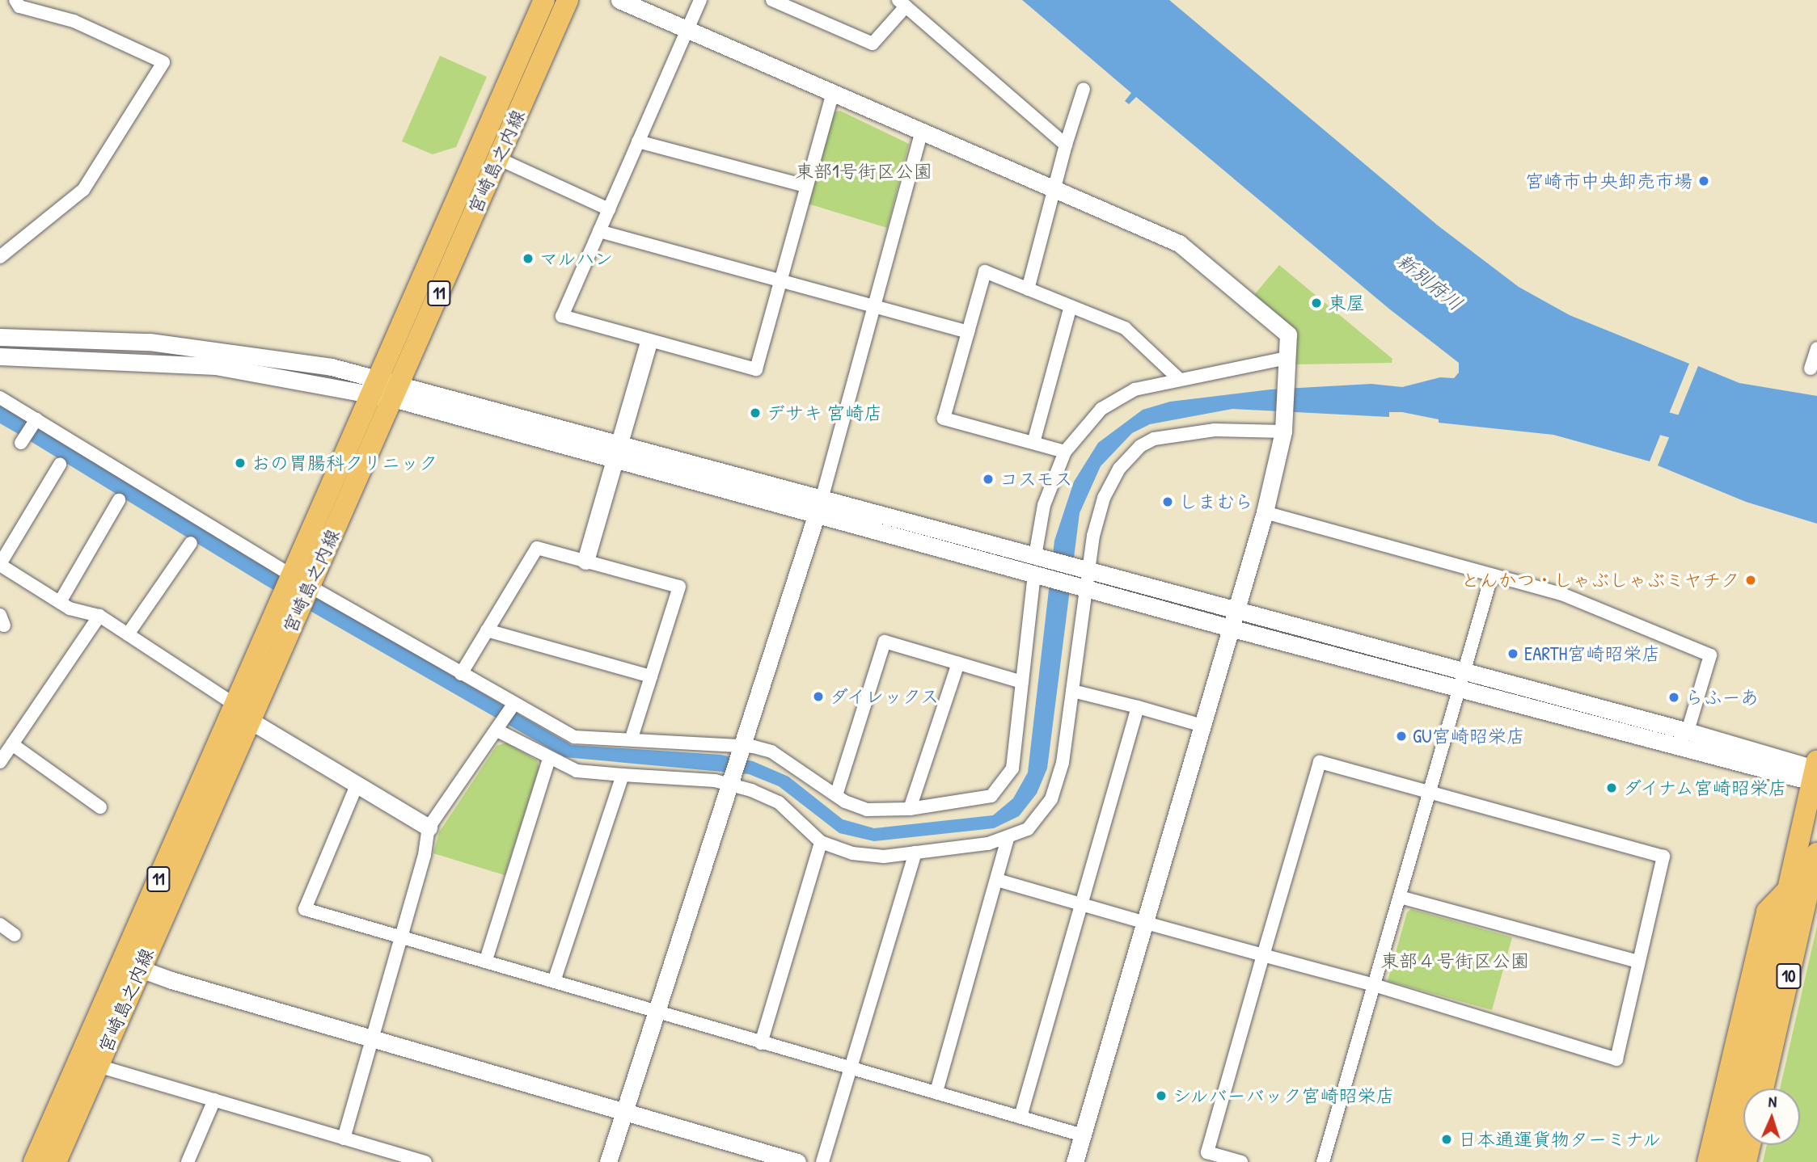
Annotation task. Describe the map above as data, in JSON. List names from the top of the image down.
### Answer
{
  "streets": {
    "main road": ["宮崎島之内線", "11", "10"]
  },
  "water": ["新別府川"],
  "parks": ["東部1号街区公園", "東部４号街区公園"],
  "places": [
    "宮崎市中央卸売市場",
    "マルハン",
    "東屋",
    "デサキ 宮崎店",
    "おの胃腸科クリニック",
    "コスモス",
    "しまむら",
    "とんかつ・しゃぶしゃぶミヤチク",
    "EARTH宮崎昭栄店",
    "ダイレックス",
    "らふーあ",
    "GU宮崎昭栄店",
    "ダイナム宮崎昭栄店",
    "シルバーバック宮崎昭栄店",
    "日本通運貨物ターミナル"
  ],
  "north": "top"
}
